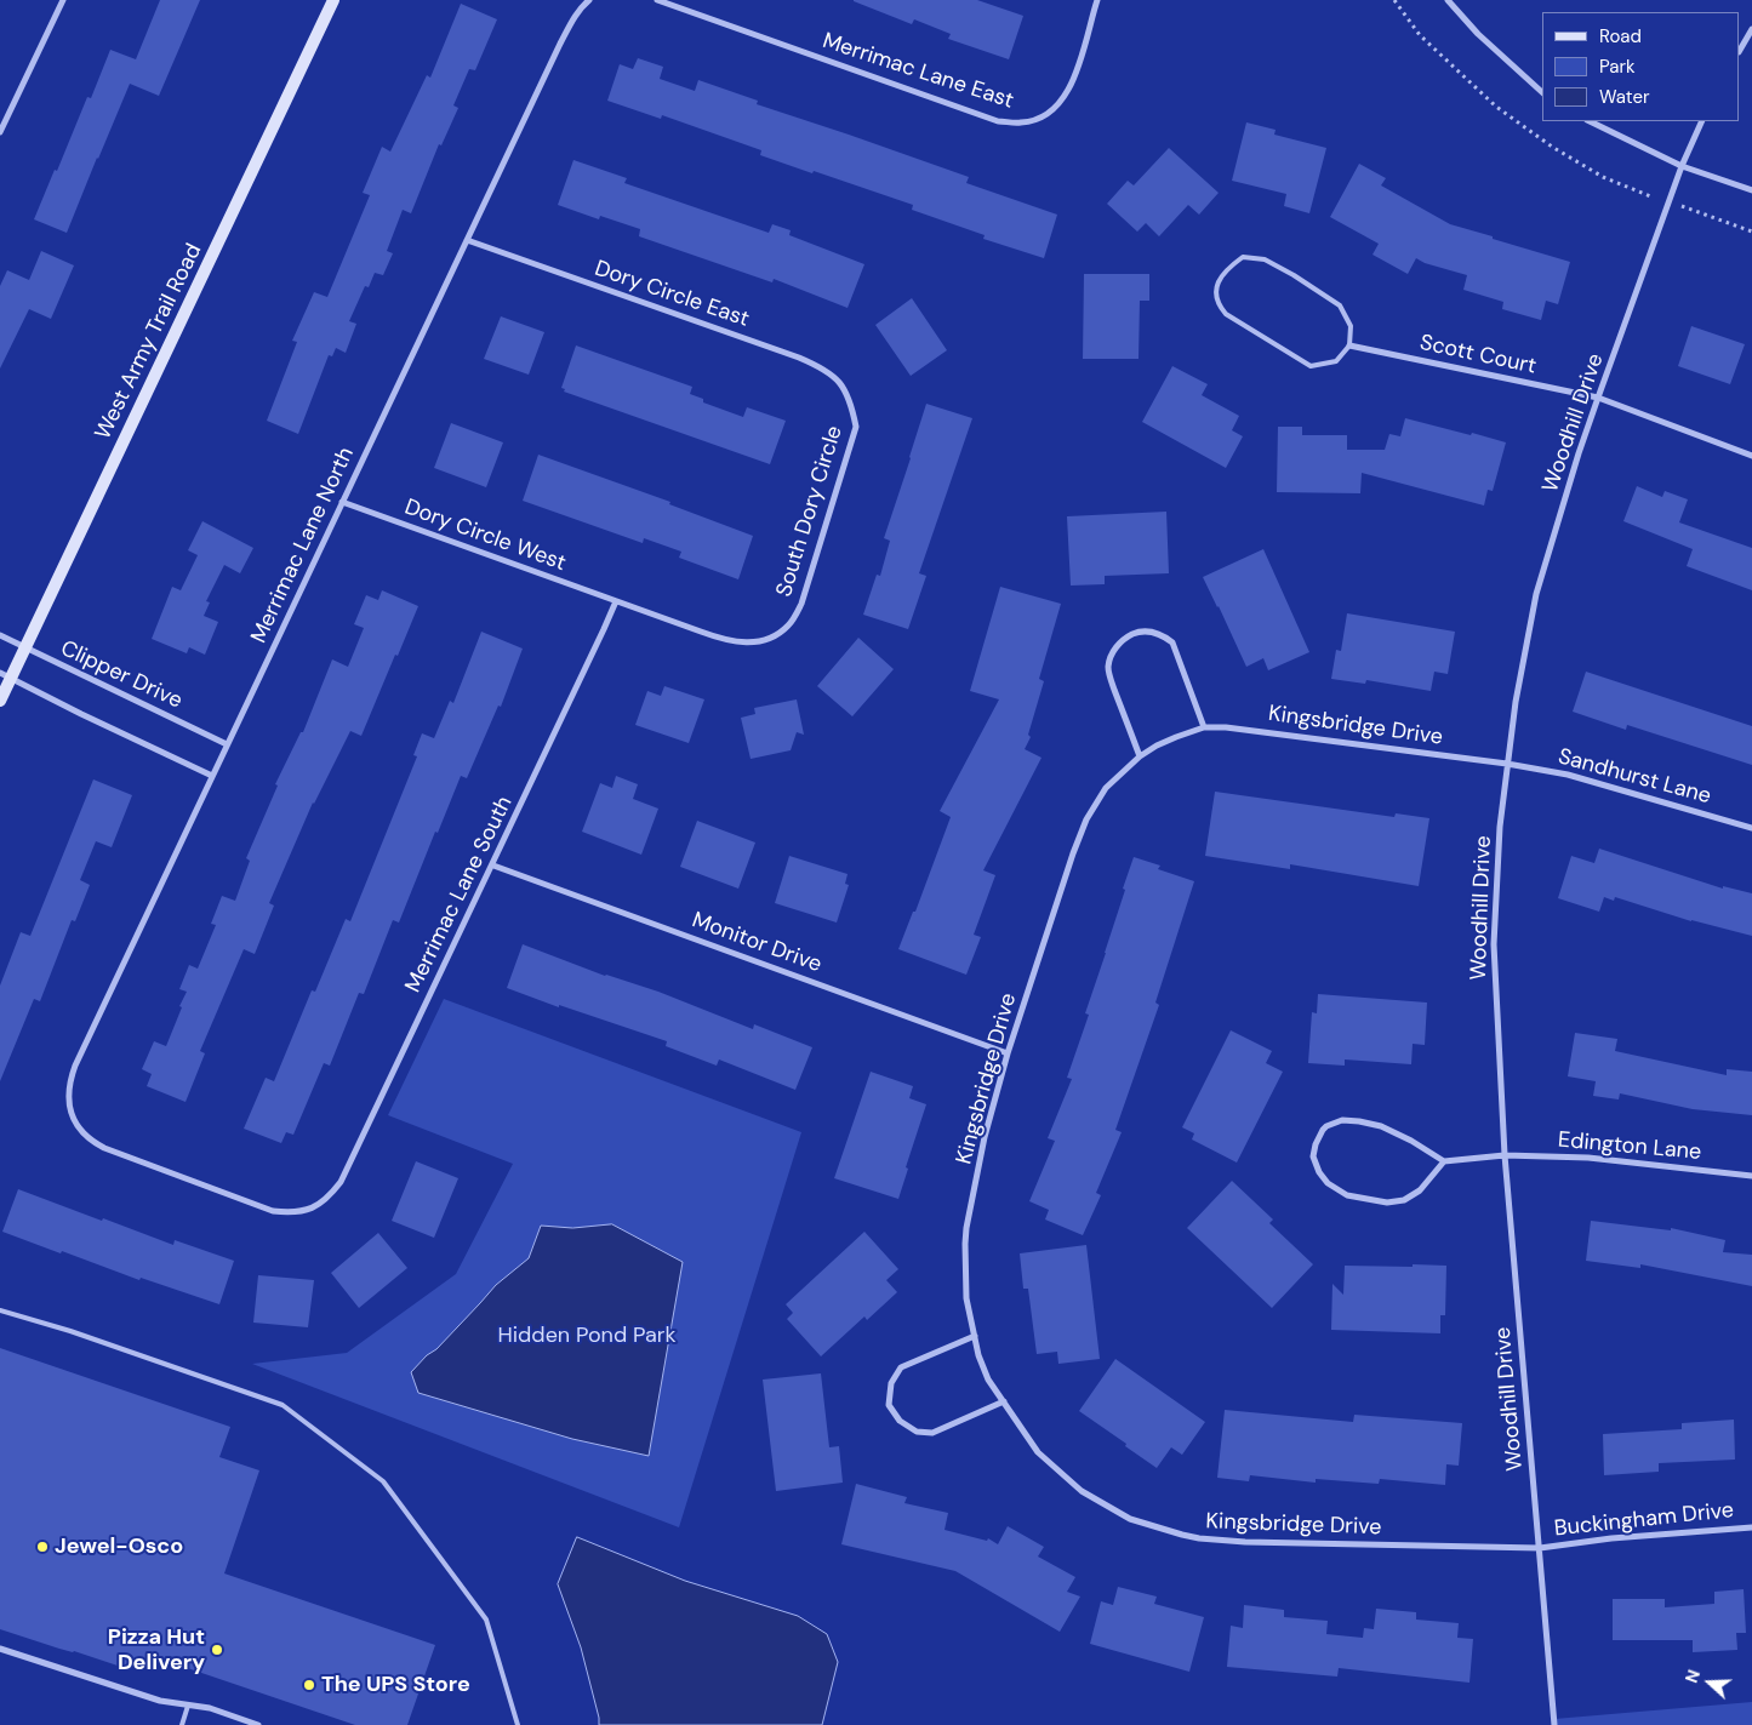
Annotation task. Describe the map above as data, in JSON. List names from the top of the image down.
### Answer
{
  "streets": {
    "main road": ["West Army Trail Road"],
    "street": [
      "Merrimac Lane East",
      "Dory Circle East",
      "Scott Court",
      "Woodhill Drive",
      "South Dory Circle",
      "Dory Circle West",
      "Merrimac Lane North",
      "Clipper Drive",
      "Kingsbridge Drive",
      "Sandhurst Lane",
      "Merrimac Lane South",
      "Monitor Drive",
      "Edington Lane",
      "Buckingham Drive"
    ]
  },
  "crossings": [
    ["Dory Circle East", "South Dory Circle"],
    ["Dory Circle East", "Merrimac Lane North"],
    ["West Army Trail Road", "Clipper Drive"],
    ["Scott Court", "Woodhill Drive"],
    ["Woodhill Drive", "Kingsbridge Drive"],
    ["Woodhill Drive", "Sandhurst Lane"],
    ["Woodhill Drive", "Edington Lane"],
    ["Woodhill Drive", "Buckingham Drive"],
    ["South Dory Circle", "Dory Circle West"],
    ["South Dory Circle", "Merrimac Lane South"],
    ["Dory Circle West", "Merrimac Lane North"],
    ["Dory Circle West", "Merrimac Lane South"],
    ["Merrimac Lane North", "Clipper Drive"],
    ["Merrimac Lane North", "Merrimac Lane South"],
    ["Kingsbridge Drive", "Sandhurst Lane"],
    ["Kingsbridge Drive", "Monitor Drive"],
    ["Kingsbridge Drive", "Buckingham Drive"],
    ["Merrimac Lane South", "Monitor Drive"]
  ],
  "parks": ["Hidden Pond Park"],
  "places": ["Jewel-Osco", "Pizza Hut Delivery", "The UPS Store"],
  "legend": ["Road", "Park", "Water"],
  "north": "left"
}
